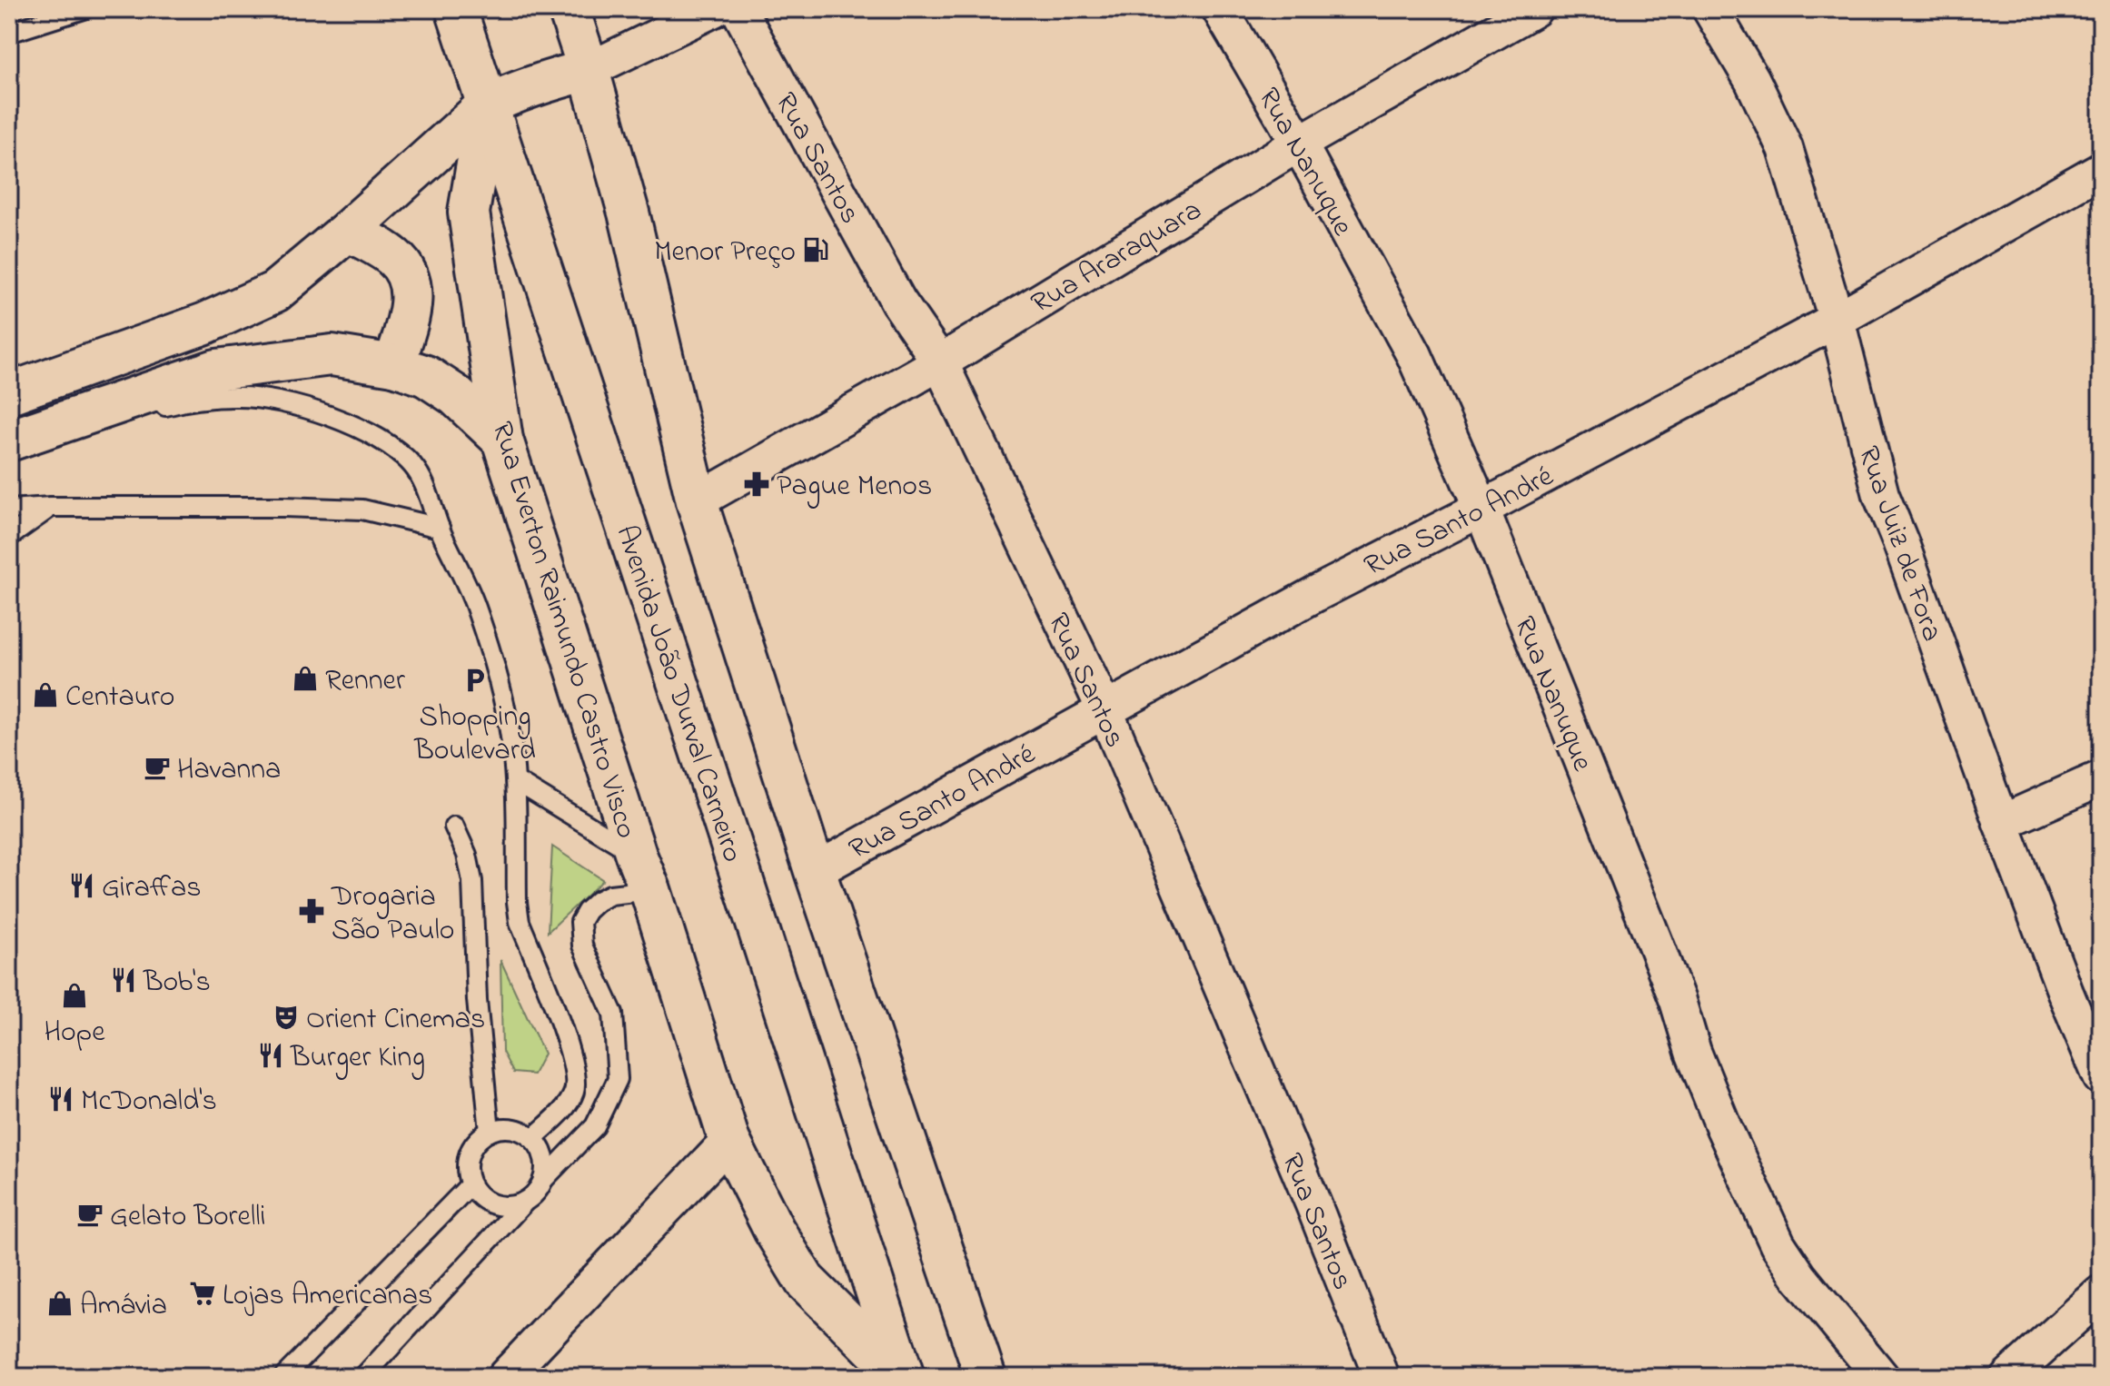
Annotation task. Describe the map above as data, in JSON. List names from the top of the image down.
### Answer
{
  "streets": {
    "main road": ["Rua Everton Raimundo Castro Visco", "Avenida João Durval Carneiro"],
    "street": [
      "Rua Santos",
      "Rua Nanuque",
      "Rua Araraquara",
      "Rua Santo André",
      "Rua Juiz de Fora"
    ]
  },
  "crossings": [
    ["Rua Santos", "Rua Araraquara"],
    ["Rua Santos", "Rua Santo André"],
    ["Rua Nanuque", "Rua Araraquara"],
    ["Rua Nanuque", "Rua Santo André"],
    ["Rua Santo André", "Rua Juiz de Fora"],
    ["Rua Everton Raimundo Castro Visco", "Avenida João Durval Carneiro"]
  ],
  "places": {
    "fuel station": ["Menor Preço"],
    "pharmacy": ["Pague Menos", "Drogaria São Paulo"],
    "shop": [
      "Renner",
      "Centauro",
      "Hope",
      "Amávia"
    ],
    "parking": ["Shopping Boulevard"],
    "cafe": ["Havanna", "Gelato Borelli"],
    "restaurant": [
      "Giraffas",
      "Bob's",
      "Burger King",
      "McDonald's"
    ],
    "theatre": ["Orient Cinemas"],
    "supermarket": ["Lojas Americanas"]
  }
}
